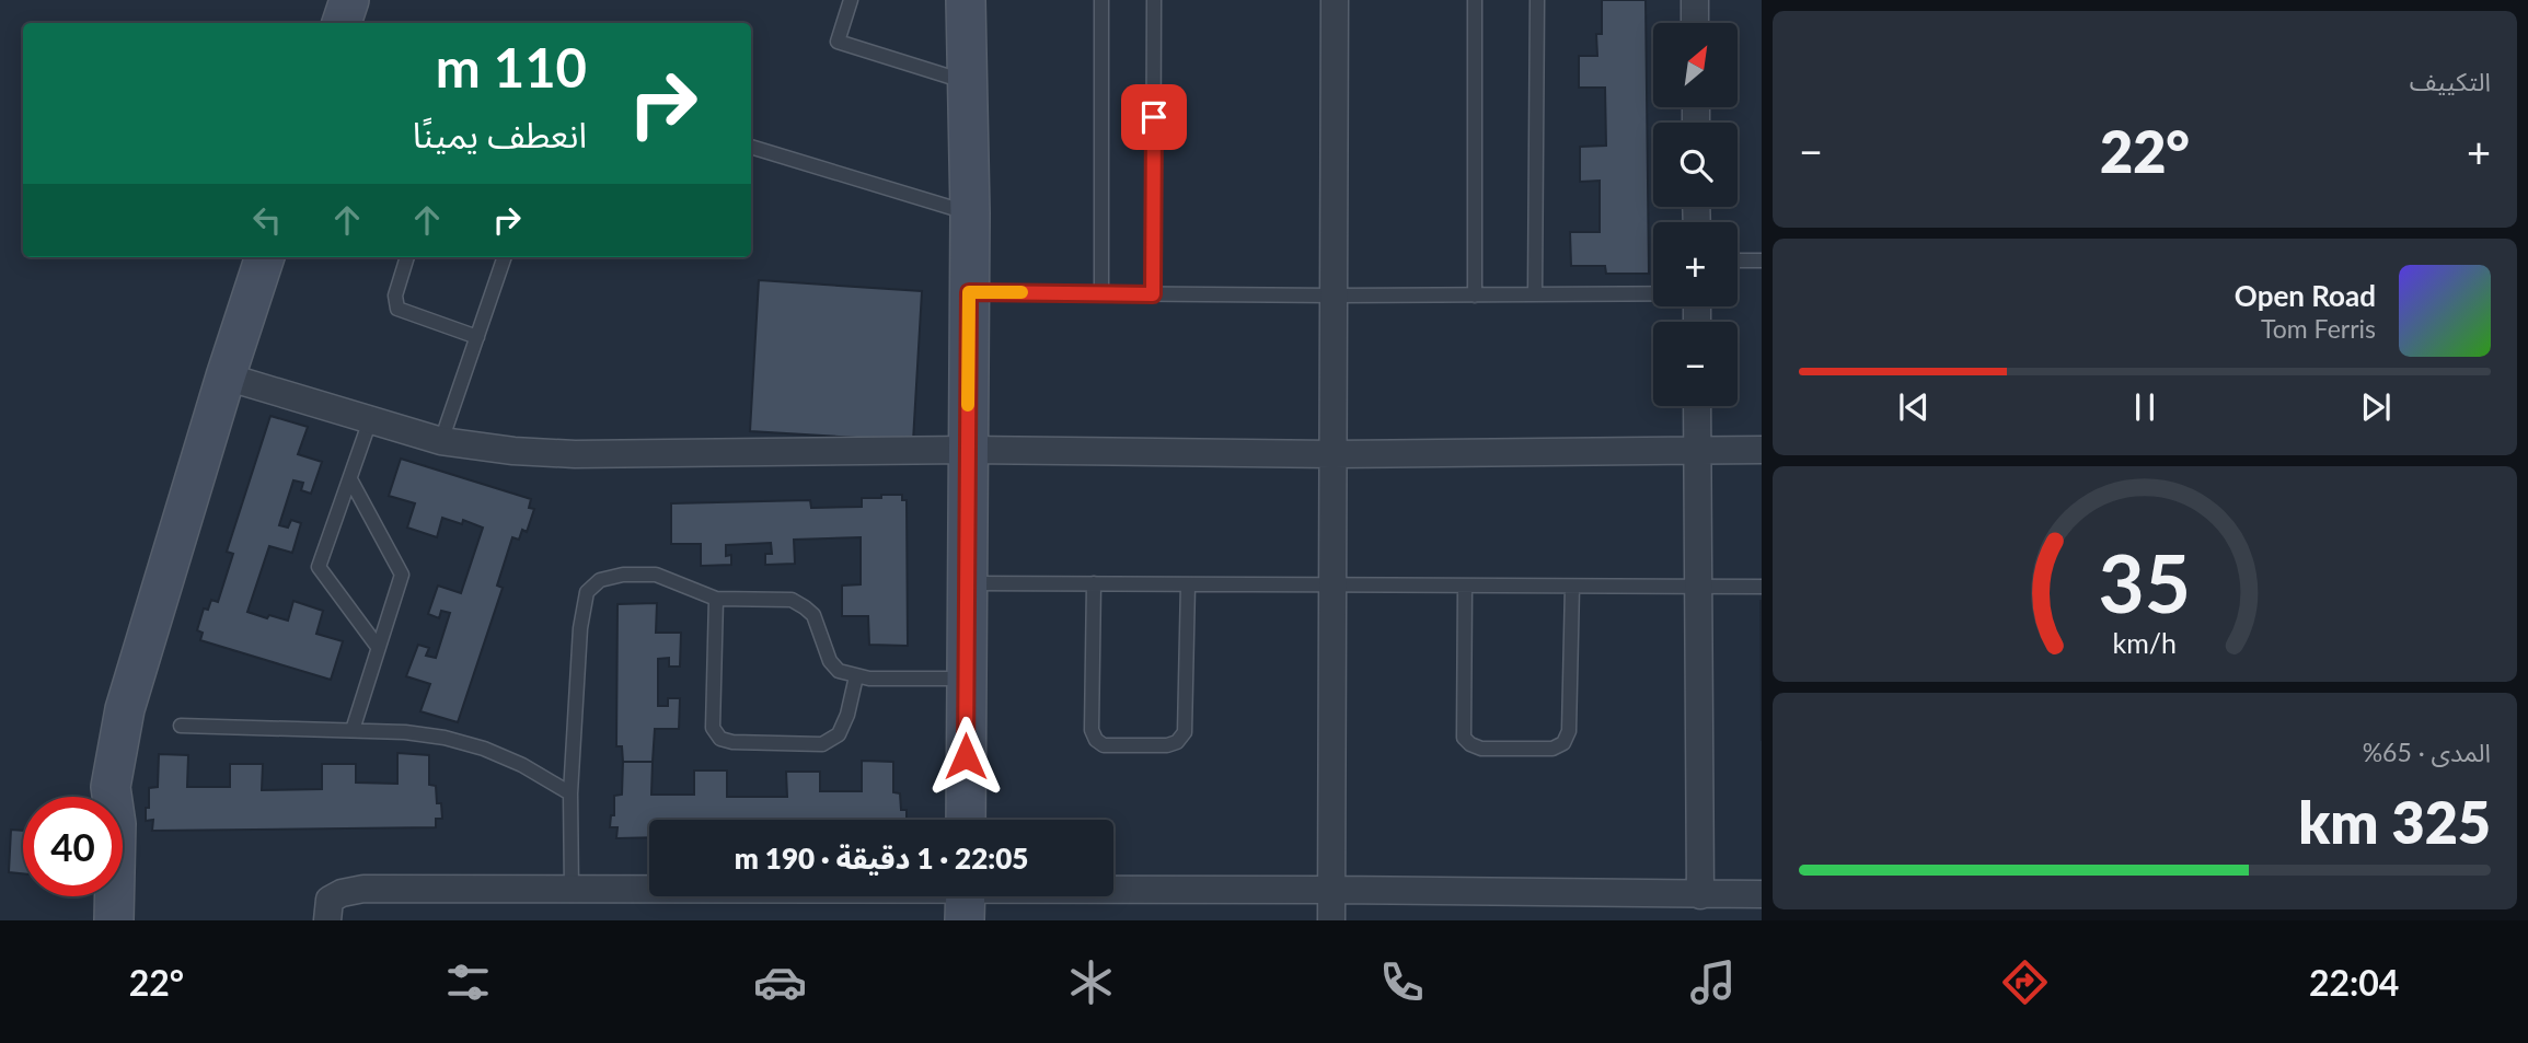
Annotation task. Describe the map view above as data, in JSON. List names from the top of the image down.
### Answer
{
  "north": "top right",
  "page": {
    "tile": [
      "التكييف",
      ["المدى · 65%", "325 km"]
    ],
    "map_buttons": ["+", "−"],
    "turn": ["110 m", "انعطف يمينًا"],
    "heat": ["−", "22°", "+"],
    "song": ["Open Road", "Tom Ferris"],
    "limit": "40",
    "trip": "22:05 · 1 دقيقة · 190 m",
    "tabs": ["22:04", "22°"],
    "gauge": ["35", "km/h"]
  }
}
